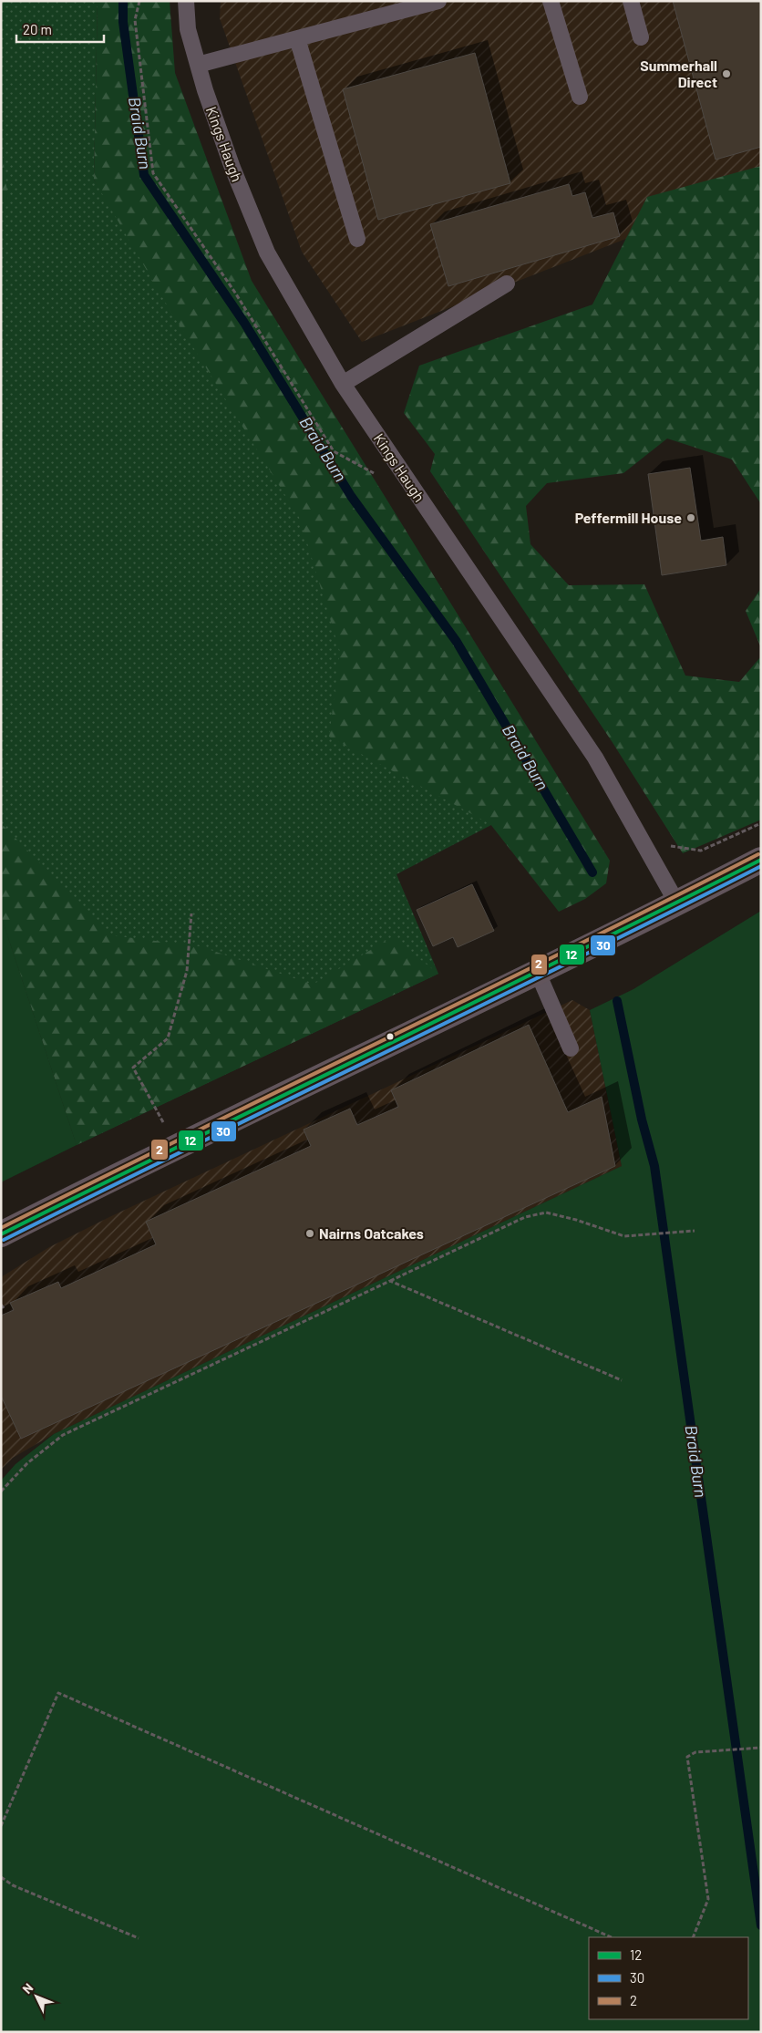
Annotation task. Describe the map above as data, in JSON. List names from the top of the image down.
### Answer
{
  "streets": {
    "lane": ["Kings Haugh"]
  },
  "water": ["Braid Burn"],
  "places": ["Summerhall Direct", "Peffermill House", "Nairns Oatcakes"],
  "lines": ["transit line 2", "transit line 12", "transit line 30"],
  "legend": ["12", "30", "2"],
  "scale_bar": "20 m",
  "north": "top left"
}
